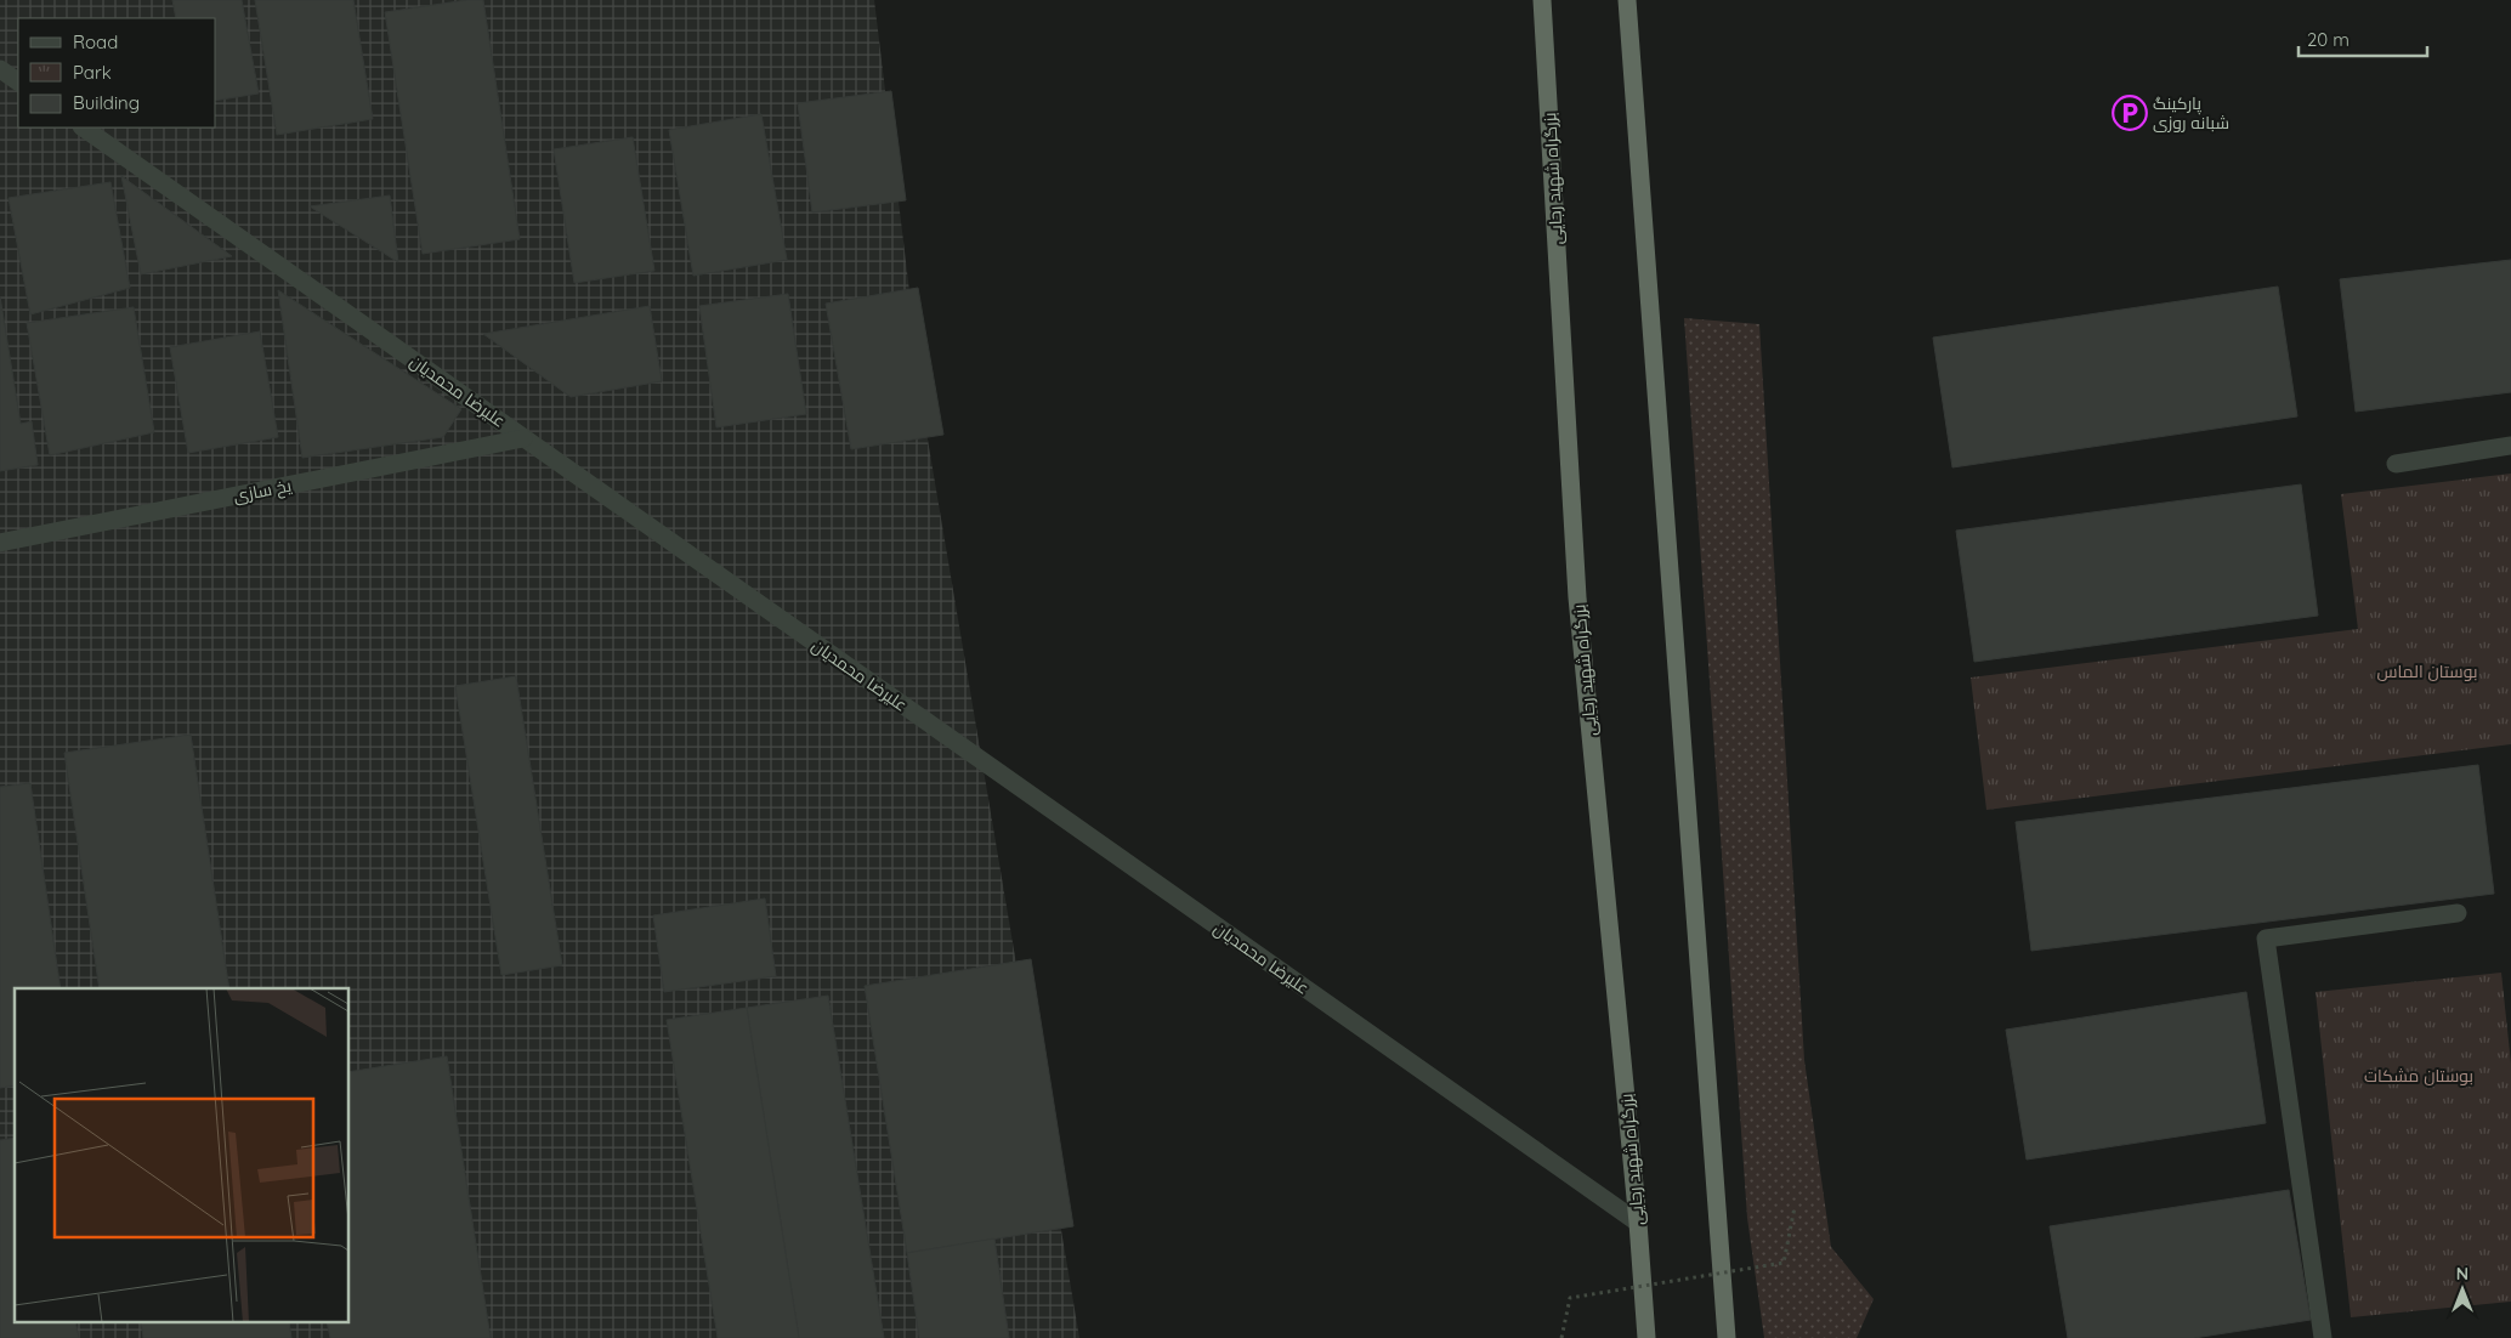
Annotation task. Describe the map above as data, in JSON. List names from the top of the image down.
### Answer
{
  "streets": {
    "highway": ["بزرگراه شهید رجایی"],
    "street": ["علیرضا محمدیان", "یخ سازی"]
  },
  "crossings": [
    ["بزرگراه شهید رجایی", "علیرضا محمدیان"],
    ["علیرضا محمدیان", "یخ سازی"]
  ],
  "parks": ["بوستان الماس", "بوستان مشکات"],
  "places": {
    "parking": ["پارکینگ شبانه روزی"]
  },
  "legend": ["Road", "Park", "Building"],
  "scale_bar": "20 m",
  "north": "top"
}
